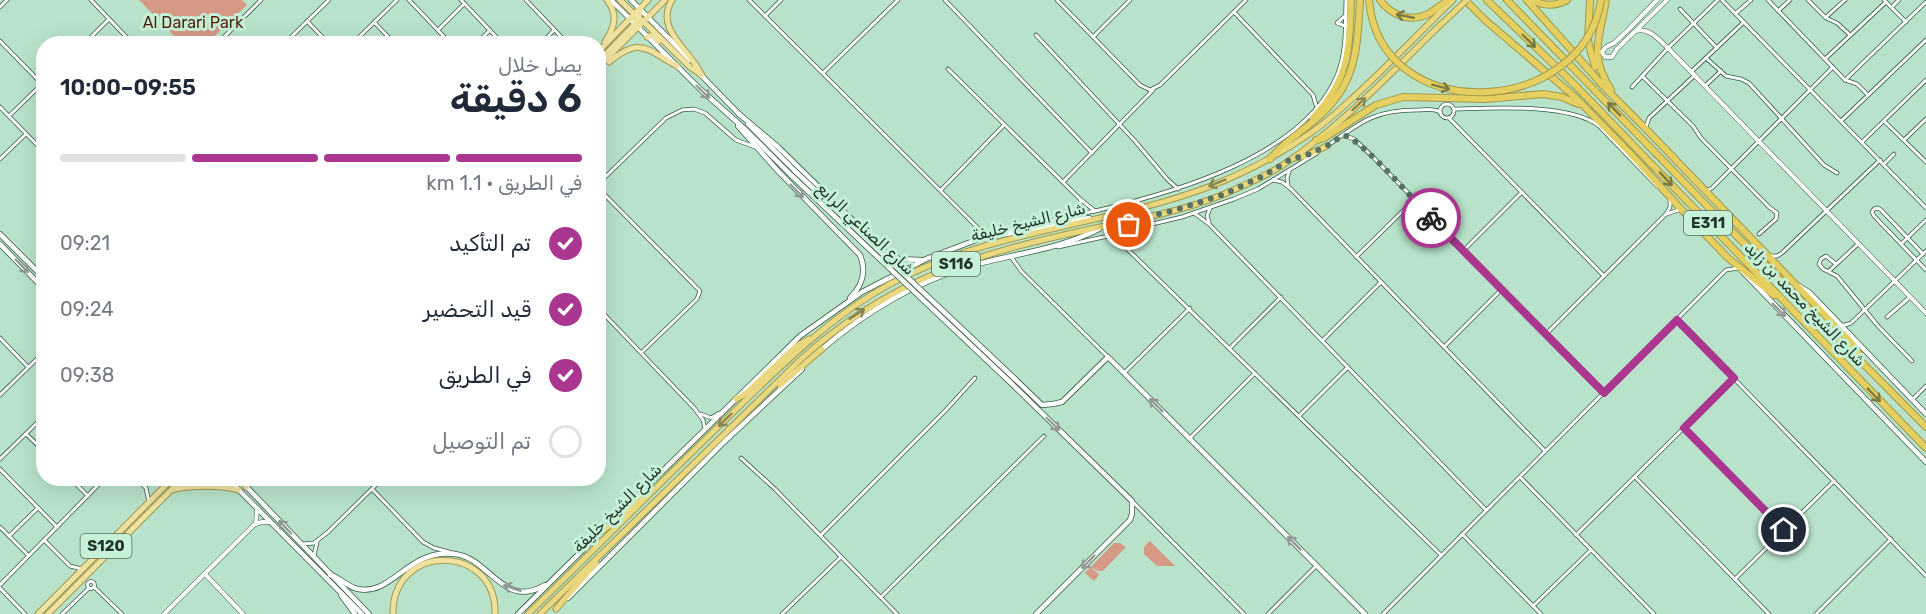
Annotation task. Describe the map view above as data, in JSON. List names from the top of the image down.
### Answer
{
  "streets": {
    "highway": [
      "شارع الشيخ خليفة",
      "E311",
      "S116",
      "شارع الشيخ محمد بن زايد"
    ],
    "main road": ["شارع الصناعي الرابع", "S120"]
  },
  "parks": ["Al Darari Park"],
  "page": {
    "heading": ["6 دقيقة", "يصل خلال", "09:55–10:00"],
    "bar": "في الطريق · 1.1 km",
    "list": [
      ["تم التأكيد", "09:21"],
      ["قيد التحضير", "09:24"],
      ["في الطريق", "09:38"],
      "تم التوصيل"
    ]
  }
}
